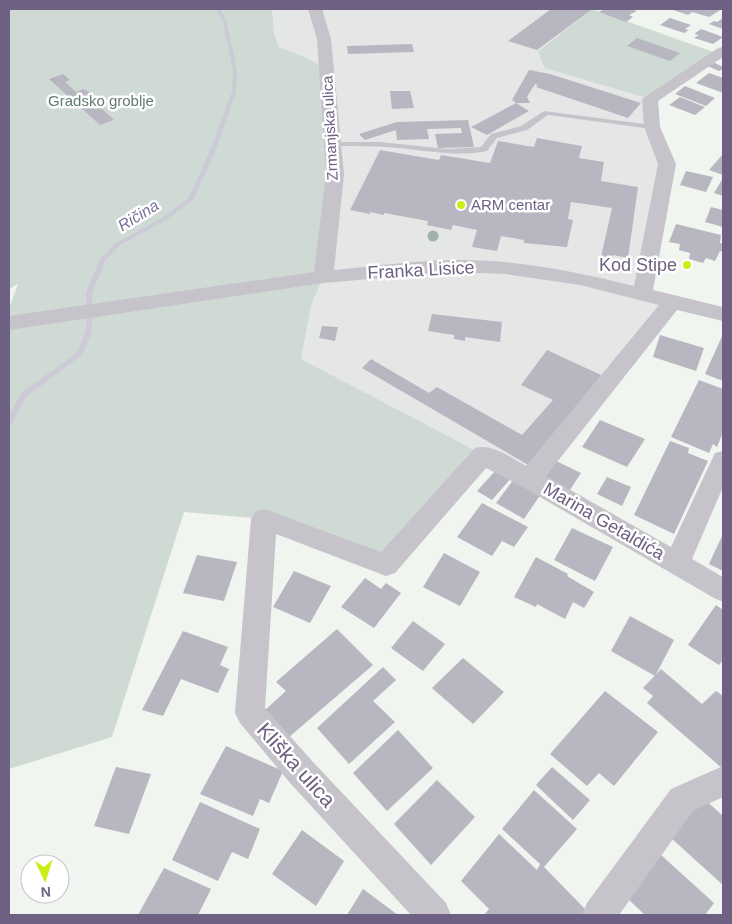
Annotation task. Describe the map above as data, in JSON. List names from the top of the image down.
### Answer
{
  "streets": {
    "street": [
      "Zrmanjska ulica",
      "Franka Lisice",
      "Marina Getaldića",
      "Kliška ulica"
    ]
  },
  "crossings": [
    ["Zrmanjska ulica", "Franka Lisice"],
    ["Marina Getaldića", "Kliška ulica"]
  ],
  "water": ["Ričina"],
  "parks": ["Gradsko groblje"],
  "places": ["ARM centar", "Kod Stipe"],
  "north": "bottom"
}
